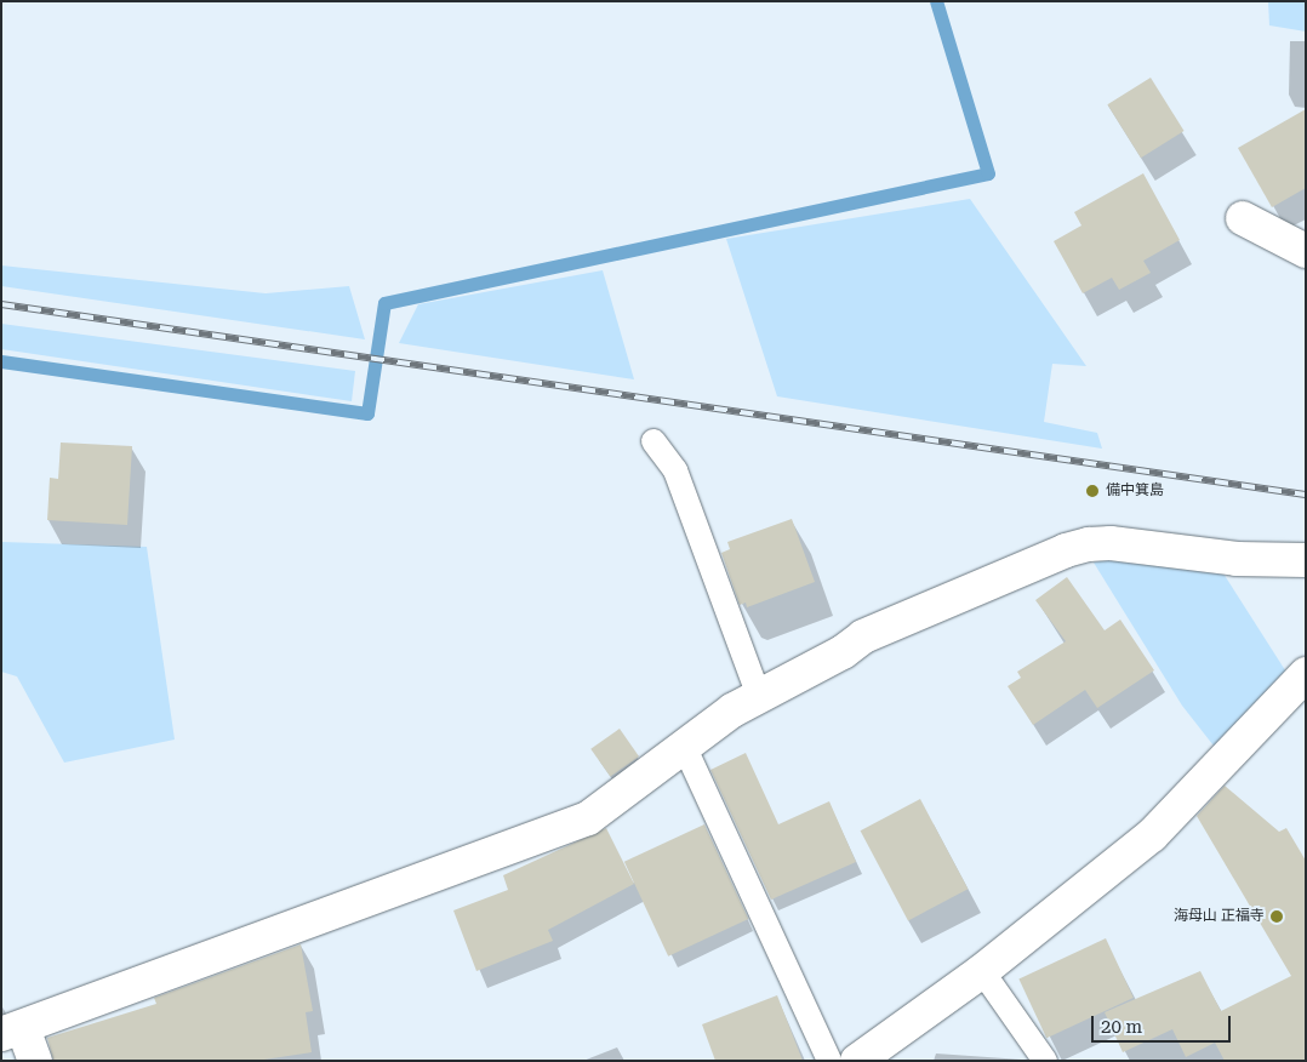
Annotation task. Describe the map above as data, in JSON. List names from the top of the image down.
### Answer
{
  "places": ["備中箕島", "海母山 正福寺"],
  "scale_bar": "20 m"
}
